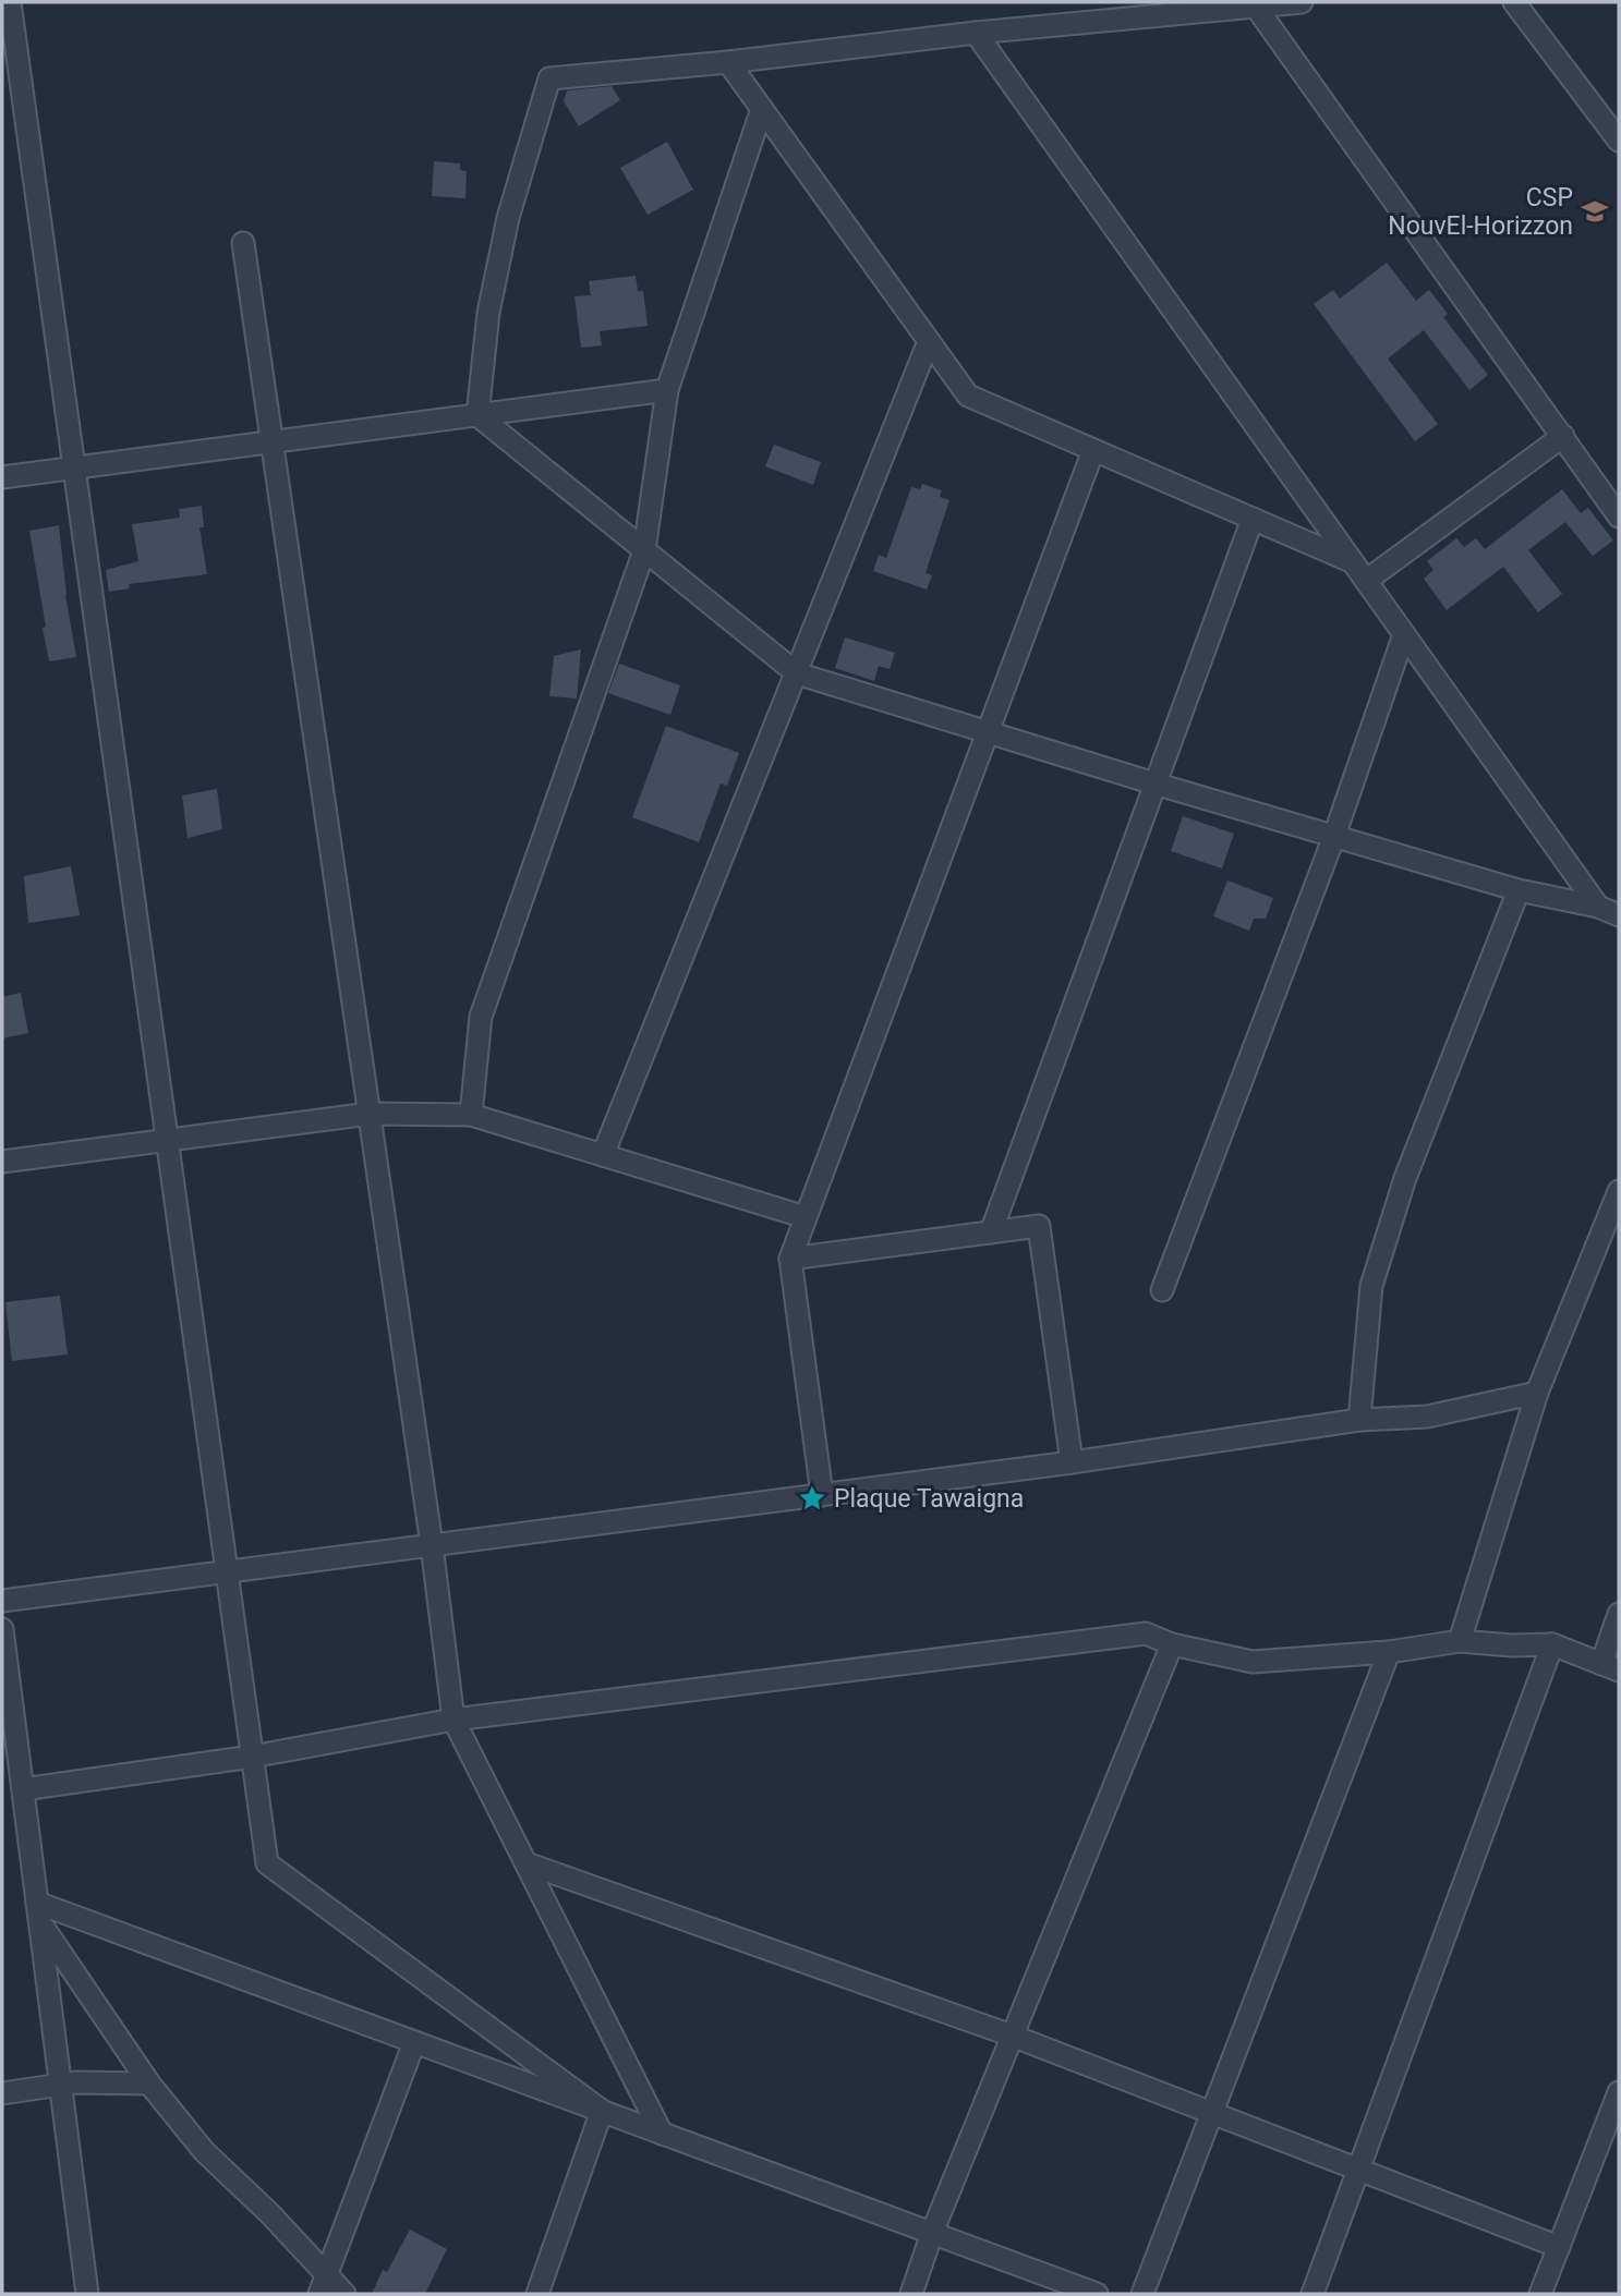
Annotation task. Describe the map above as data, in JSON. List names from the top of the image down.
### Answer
{
  "places": {
    "school or university": ["CSP NouvEl-Horizzon"],
    "place": ["Plaque Tawaigna"]
  }
}
